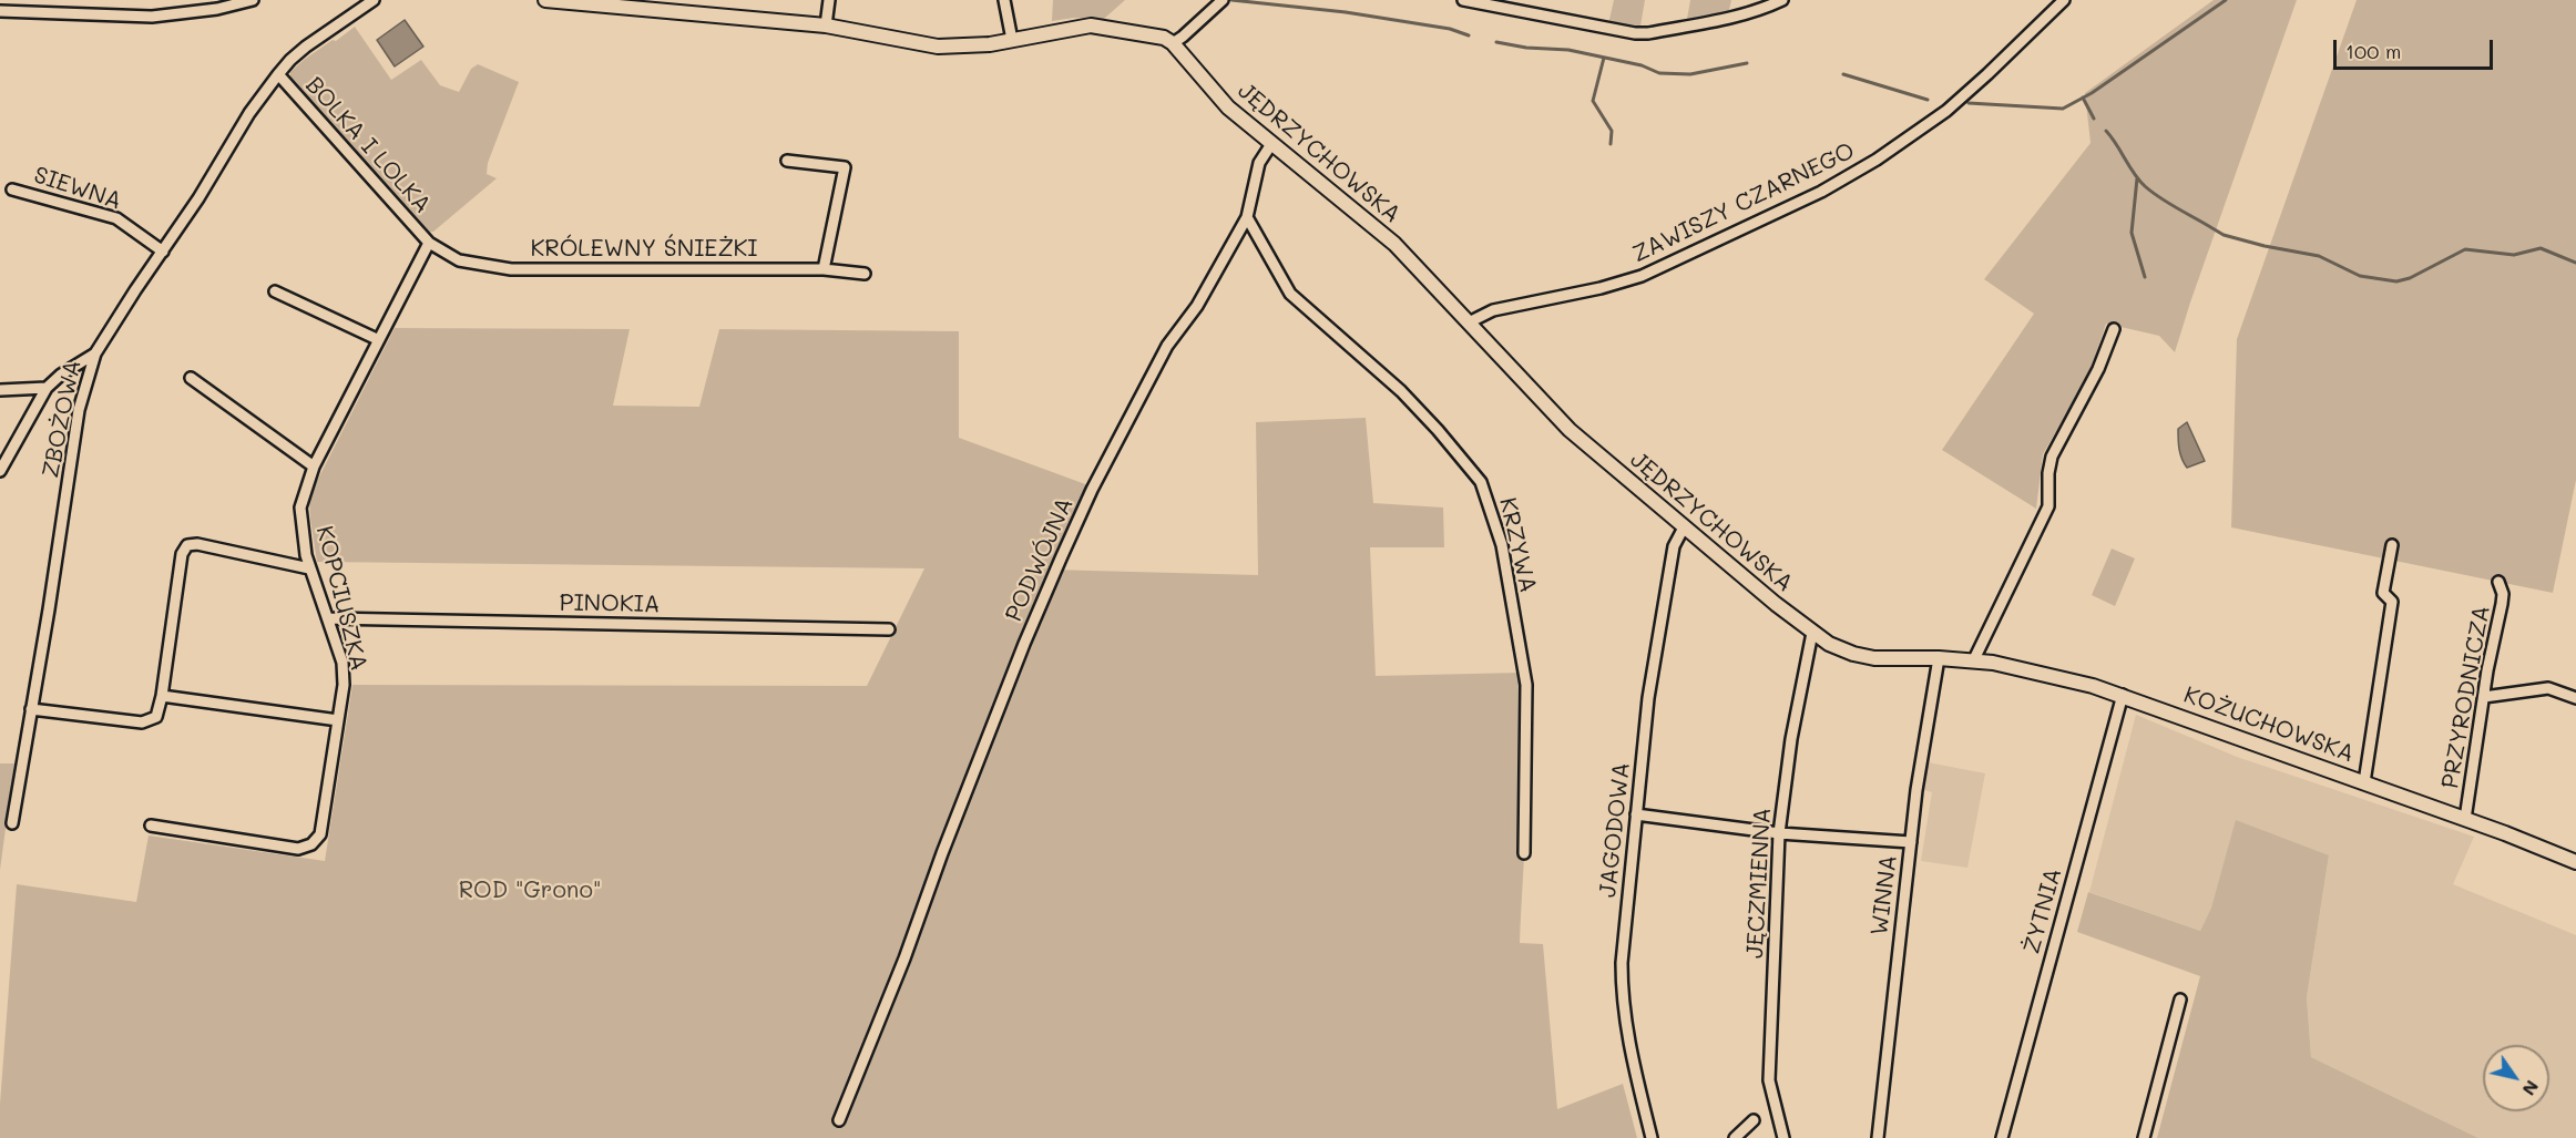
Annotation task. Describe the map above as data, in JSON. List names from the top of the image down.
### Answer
{
  "streets": {
    "main road": ["JĘDRZYCHOWSKA", "KOŻUCHOWSKA"],
    "street": [
      "BOLKA I LOLKA",
      "SIEWNA",
      "ZAWISZY CZARNEGO",
      "KRÓLEWNY ŚNIEŻKI",
      "ZBOŻOWA",
      "KRZYWA",
      "PODWÓJNA",
      "KOPCIUSZKA",
      "PINOKIA",
      "PRZYRODNICZA",
      "JAGODOWA",
      "JĘCZMIENNA",
      "WINNA",
      "ŻYTNIA"
    ]
  },
  "crossings": [
    ["BOLKA I LOLKA", "KRÓLEWNY ŚNIEŻKI"],
    ["BOLKA I LOLKA", "ZBOŻOWA"],
    ["BOLKA I LOLKA", "KOPCIUSZKA"],
    ["JĘDRZYCHOWSKA", "ZAWISZY CZARNEGO"],
    ["JĘDRZYCHOWSKA", "PODWÓJNA"],
    ["JĘDRZYCHOWSKA", "KOŻUCHOWSKA"],
    ["JĘDRZYCHOWSKA", "JAGODOWA"],
    ["JĘDRZYCHOWSKA", "JĘCZMIENNA"],
    ["JĘDRZYCHOWSKA", "WINNA"],
    ["SIEWNA", "ZBOŻOWA"],
    ["KRÓLEWNY ŚNIEŻKI", "KOPCIUSZKA"],
    ["KRZYWA", "PODWÓJNA"],
    ["KOPCIUSZKA", "PINOKIA"],
    ["PRZYRODNICZA", "KOŻUCHOWSKA"],
    ["KOŻUCHOWSKA", "WINNA"],
    ["KOŻUCHOWSKA", "ŻYTNIA"]
  ],
  "parks": ["ROD \"Grono\""],
  "scale_bar": "100 m",
  "north": "bottom right"
}
